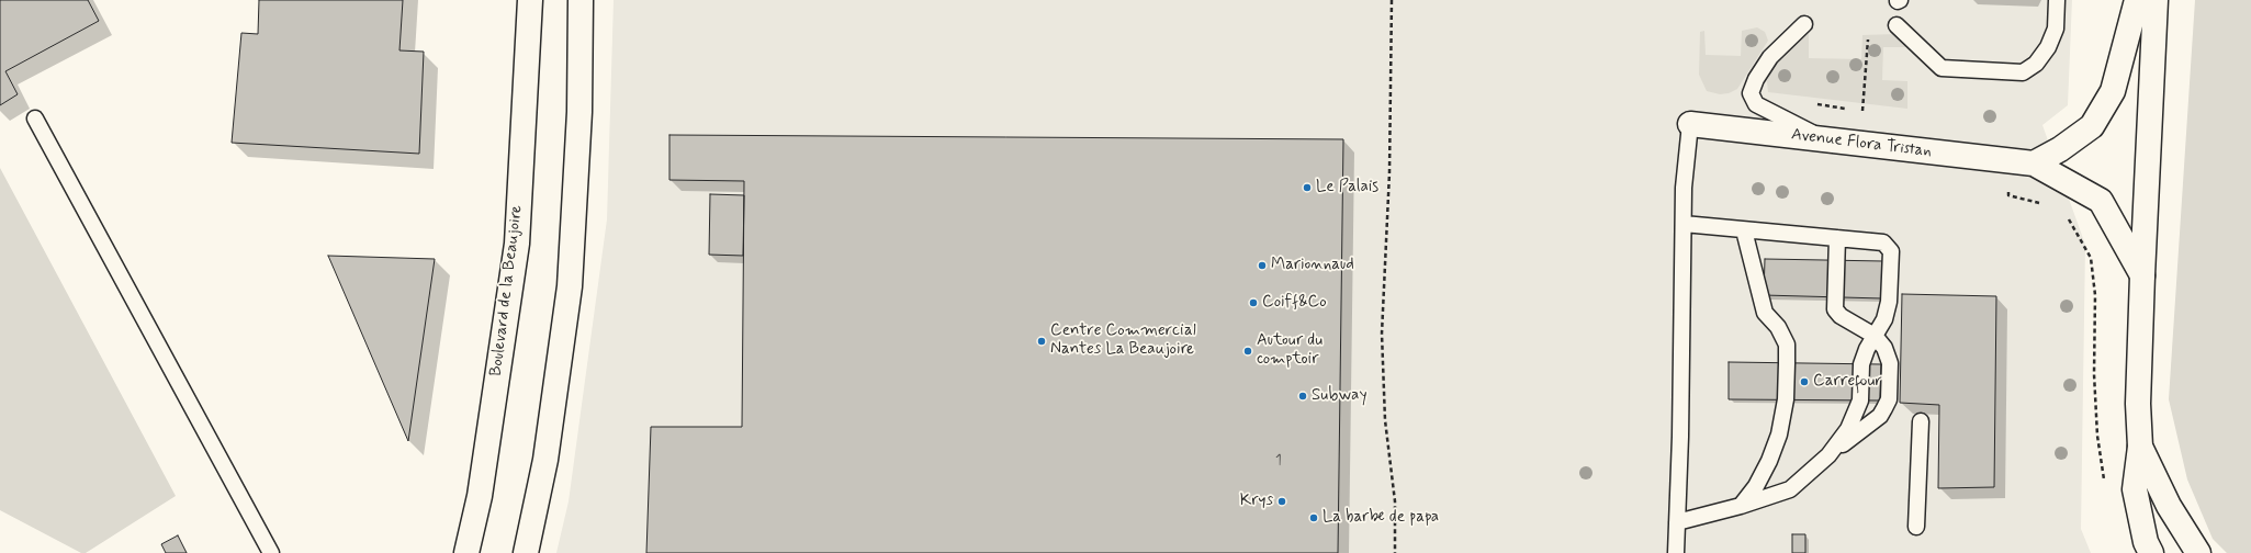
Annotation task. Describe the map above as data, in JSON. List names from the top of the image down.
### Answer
{
  "streets": {
    "main road": ["Avenue Flora Tristan", "Boulevard de la Beaujoire"]
  },
  "places": [
    "Le Palais",
    "Marionnaud",
    "Coiff&Co",
    "Centre Commercial Nantes La Beaujoire",
    "Autour du comptoir",
    "Carrefour",
    "Subway",
    "Krys",
    "La barbe de papa"
  ],
  "house_numbers": ["1"]
}
